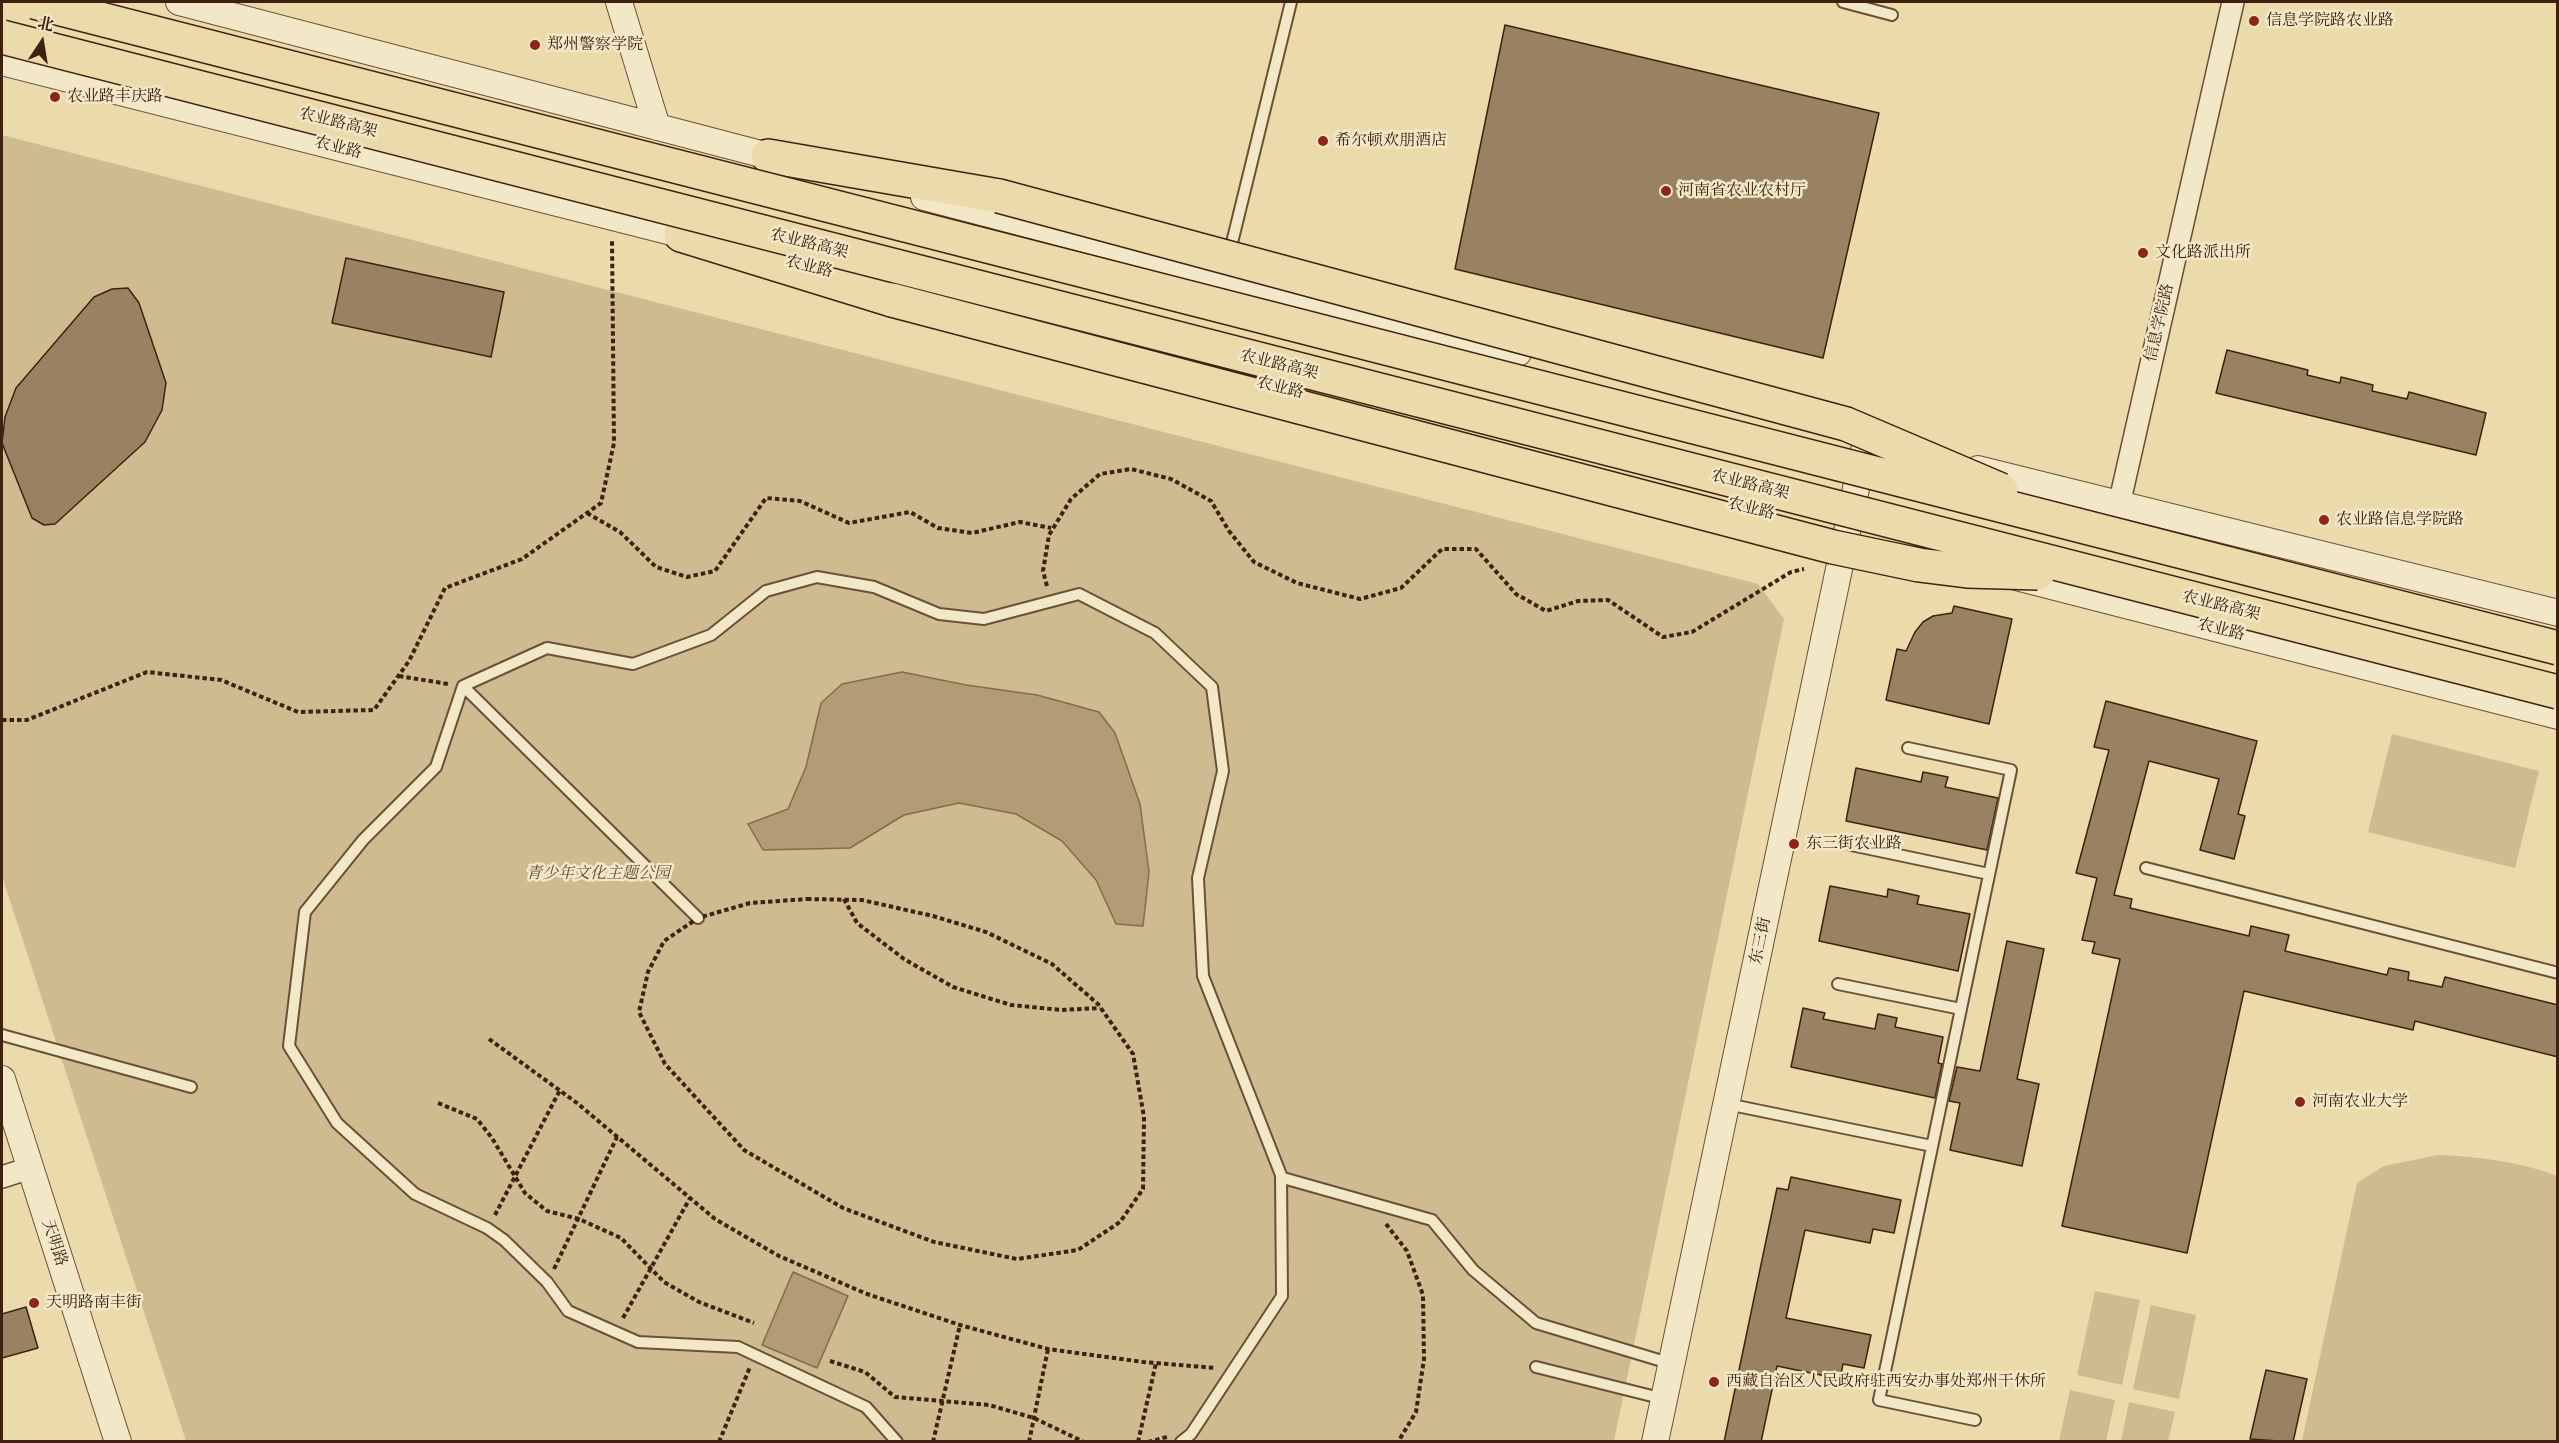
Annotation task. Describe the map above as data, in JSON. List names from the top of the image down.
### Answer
{
  "streets": {
    "highway": ["农业路高架"],
    "street": [
      "农业路",
      "信息学院路",
      "东三街",
      "天明路"
    ]
  },
  "crossings": [
    ["农业路", "东三街"]
  ],
  "parks": ["青少年文化主题公园"],
  "places": [
    "信息学院路农业路",
    "郑州警察学院",
    "农业路丰庆路",
    "希尔顿欢朋酒店",
    "河南省农业农村厅",
    "文化路派出所",
    "农业路信息学院路",
    "东三街农业路",
    "河南农业大学",
    "天明路南丰街",
    "西藏自治区人民政府驻西安办事处郑州干休所"
  ],
  "north": "top"
}
